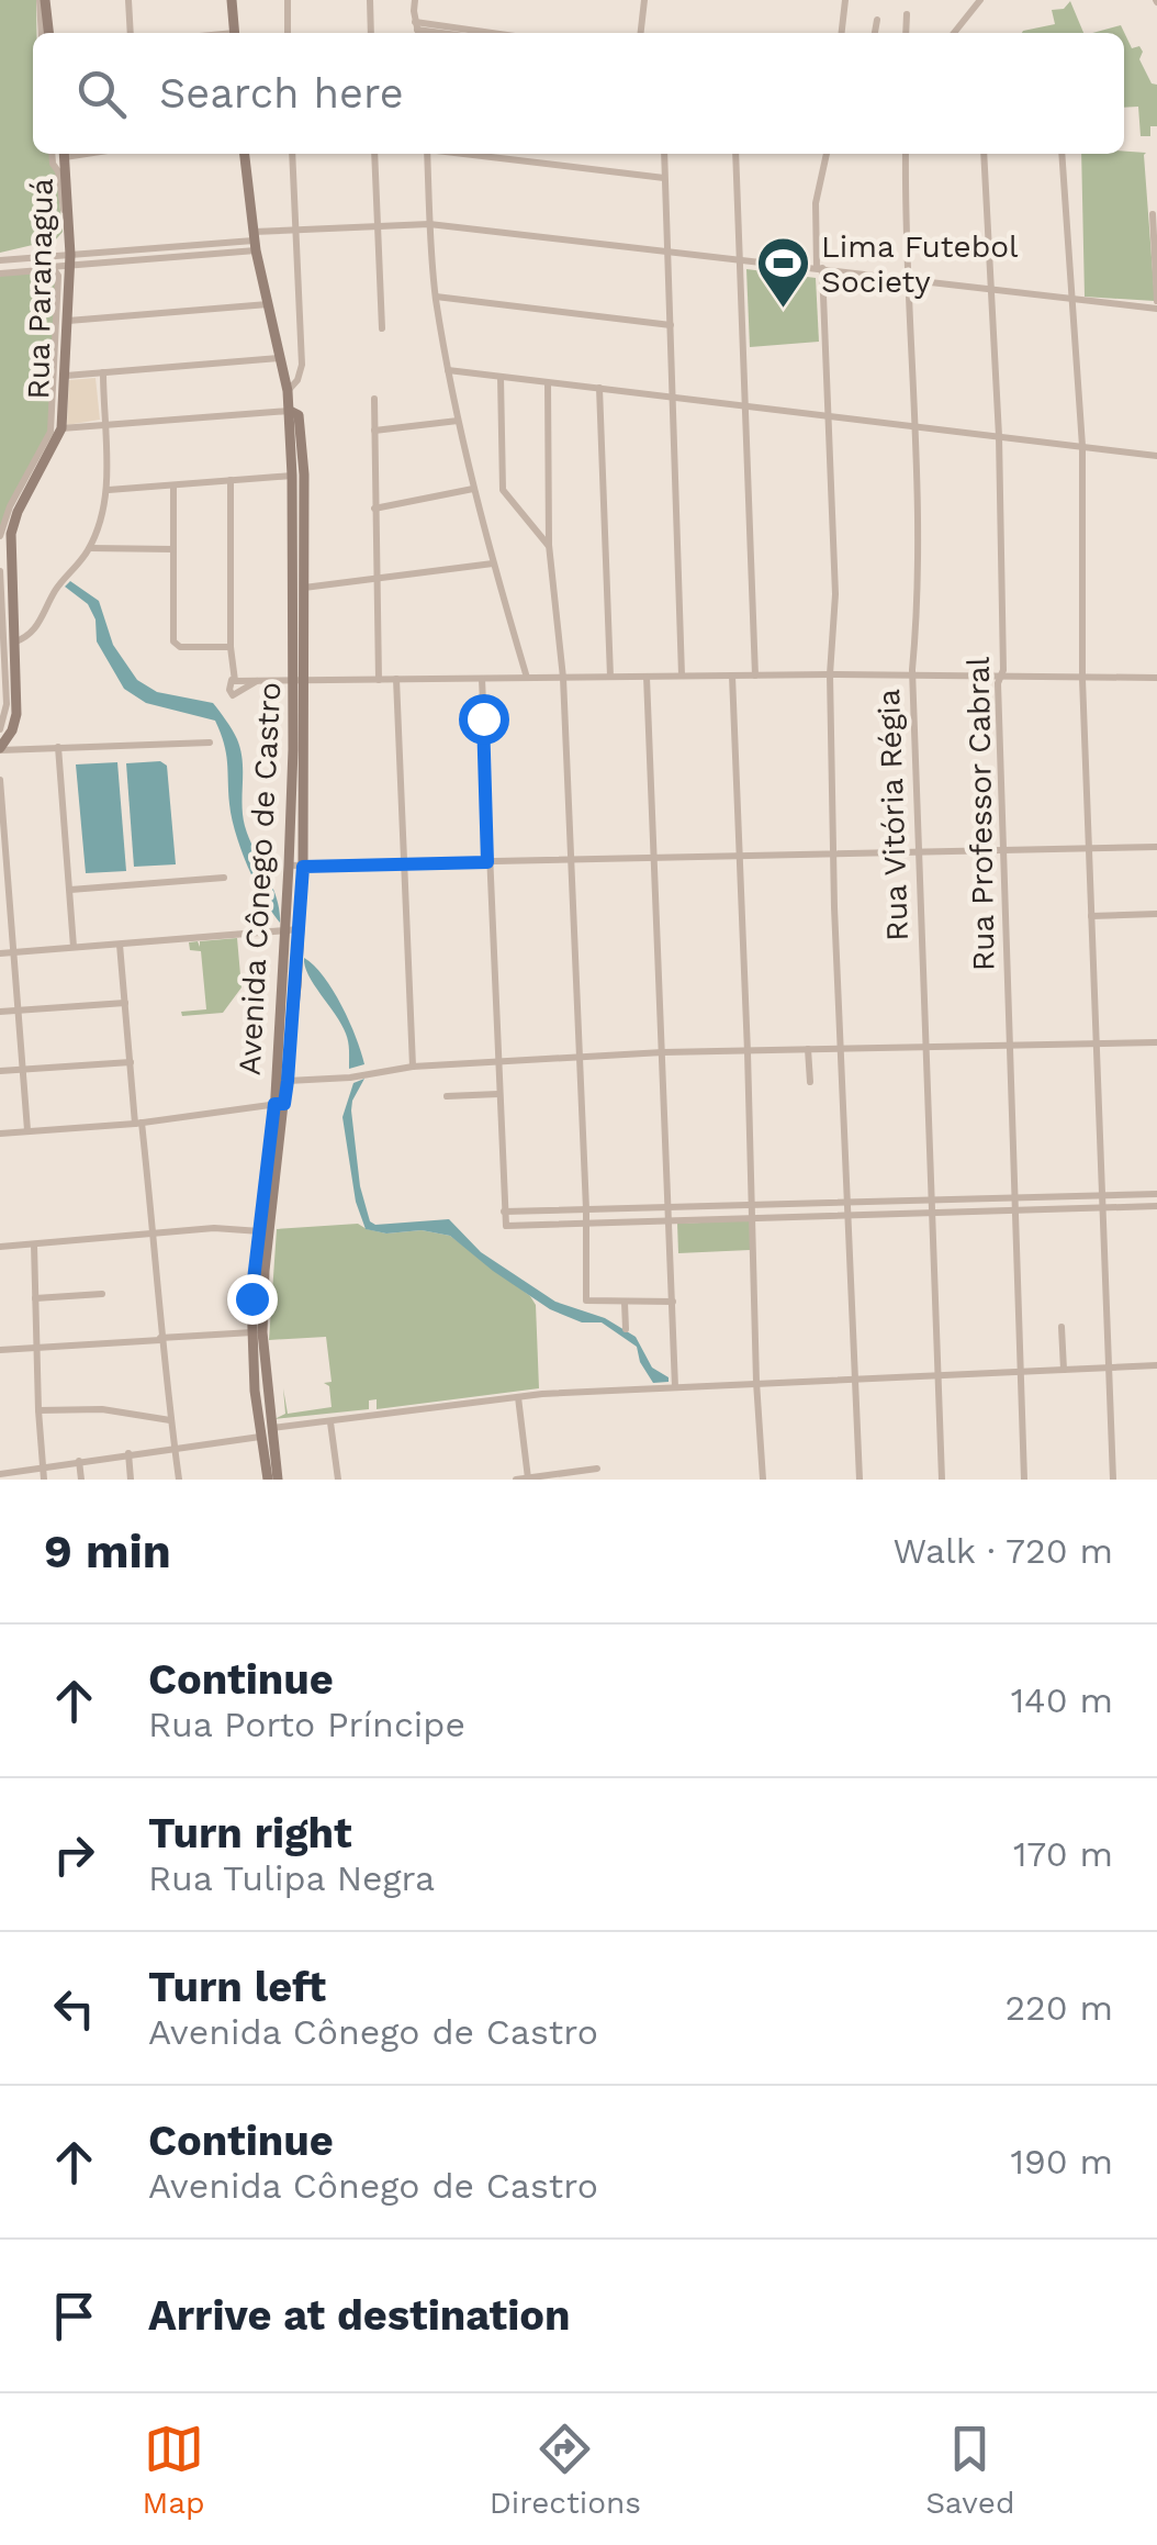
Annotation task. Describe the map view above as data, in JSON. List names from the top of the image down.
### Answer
{
  "streets": {
    "main road": ["Rua Paranaguá", "Avenida Cônego de Castro"],
    "street": ["Rua Professor Cabral", "Rua Vitória Régia"]
  },
  "places": {
    "sports": ["Lima Futebol Society"]
  },
  "page": {
    "search": "Search here",
    "heading": ["9 min", "Walk · 720 m"],
    "list": [
      ["Continue", "Rua Porto Príncipe", "140 m"],
      ["Turn right", "Rua Tulipa Negra", "170 m"],
      ["Turn left", "Avenida Cônego de Castro", "220 m"],
      ["Continue", "Avenida Cônego de Castro", "190 m"],
      "Arrive at destination"
    ],
    "nav": ["Map", "Directions", "Saved"]
  }
}
